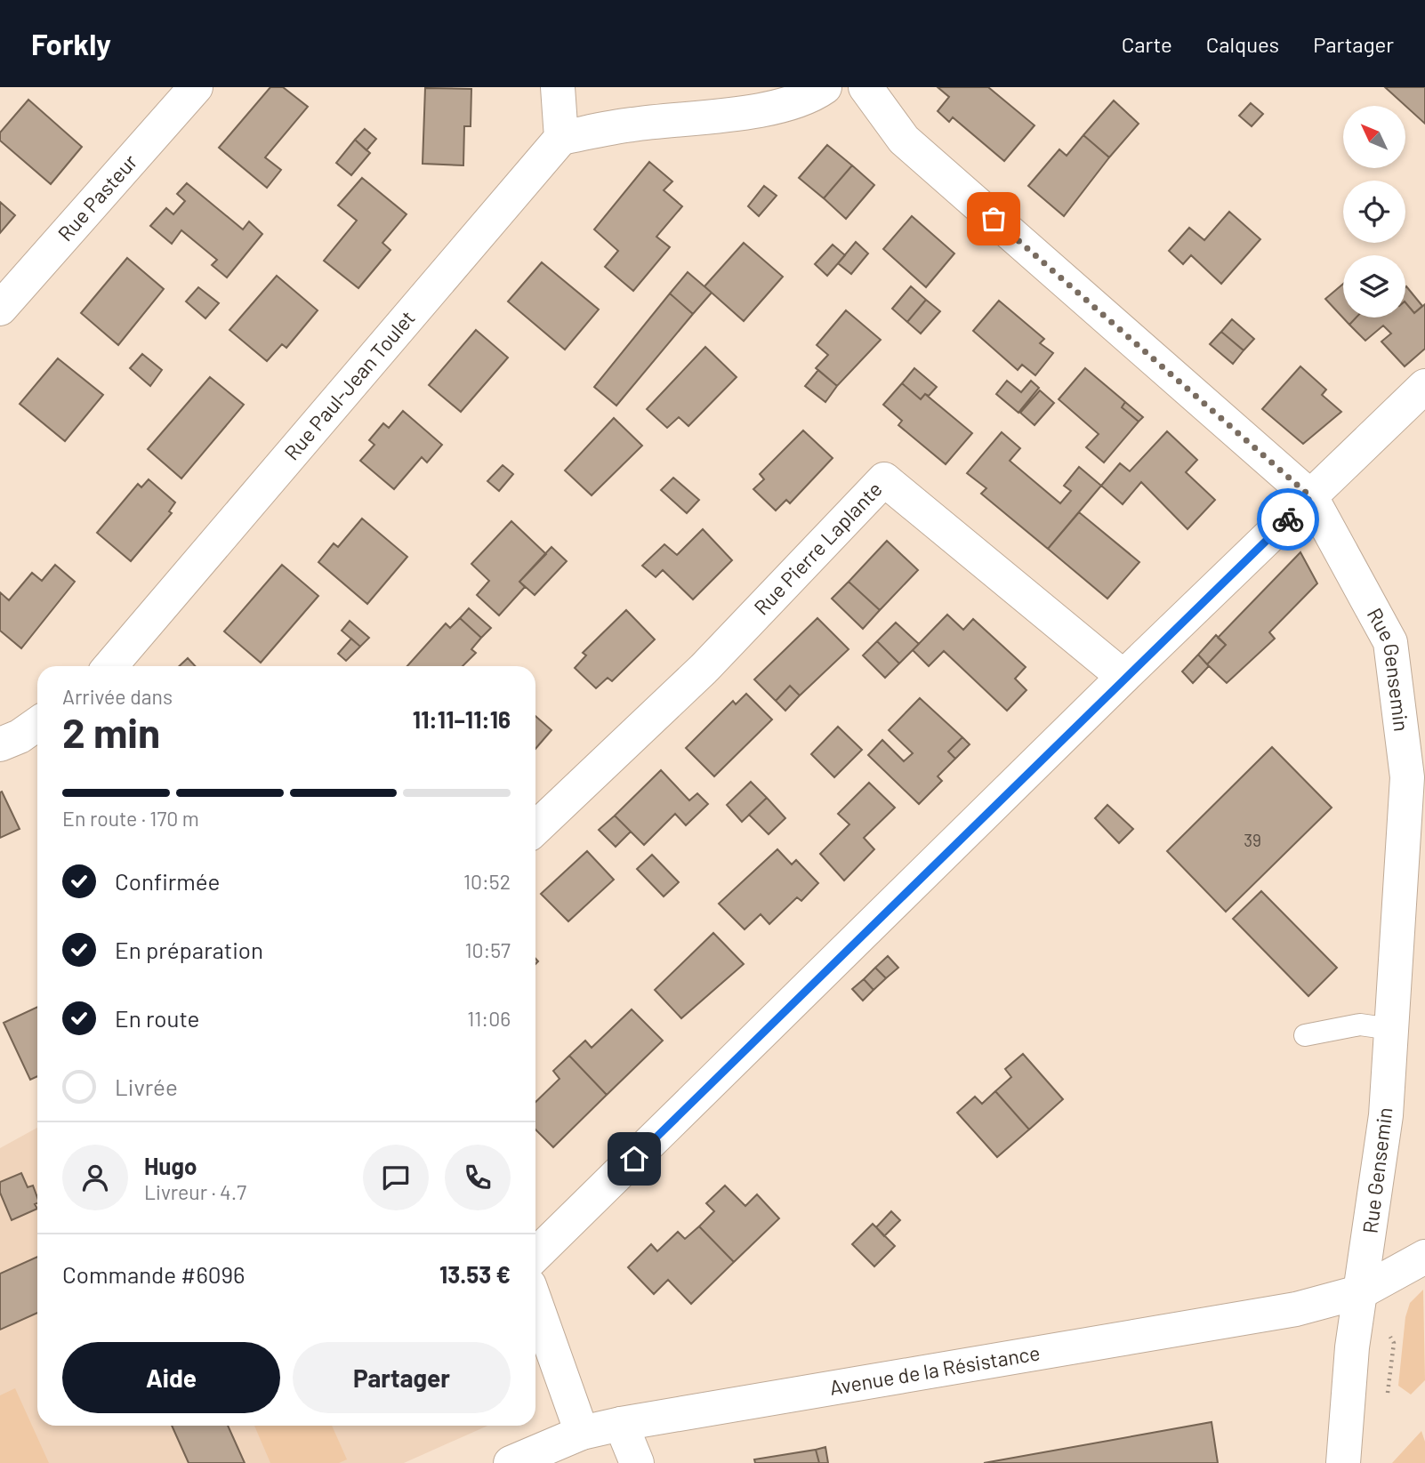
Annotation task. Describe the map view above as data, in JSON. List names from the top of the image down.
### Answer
{
  "streets": {
    "street": [
      "Rue Pasteur",
      "Rue Paul-Jean Toulet",
      "Rue Pierre Laplante",
      "Rue Gensemin",
      "Avenue de la Résistance"
    ]
  },
  "crossings": [
    ["Rue Gensemin", "Avenue de la Résistance"]
  ],
  "house_numbers": ["39"],
  "north": "top left",
  "page": {
    "header": "Forkly",
    "nav": ["Carte", "Calques", "Partager"],
    "heading": ["2 min", "Arrivée dans", "11:11–11:16"],
    "panel": [
      "Hugo",
      "Livreur · 4.7",
      "Commande #6096",
      "13.53 €"
    ],
    "bar": "En route · 170 m",
    "list": [
      ["Confirmée", "10:52"],
      ["En préparation", "10:57"],
      ["En route", "11:06"],
      "Livrée"
    ],
    "buttons": ["Aide", "Partager"]
  }
}
